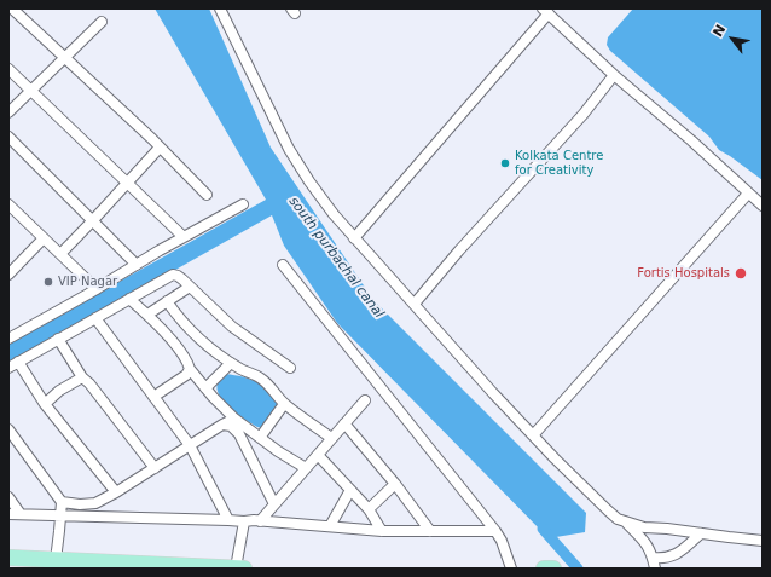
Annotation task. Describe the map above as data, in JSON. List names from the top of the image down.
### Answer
{
  "water": ["south purbachal canal"],
  "places": ["Kolkata Centre for Creativity", "Fortis Hospitals", "VIP Nagar"],
  "north": "top left"
}
